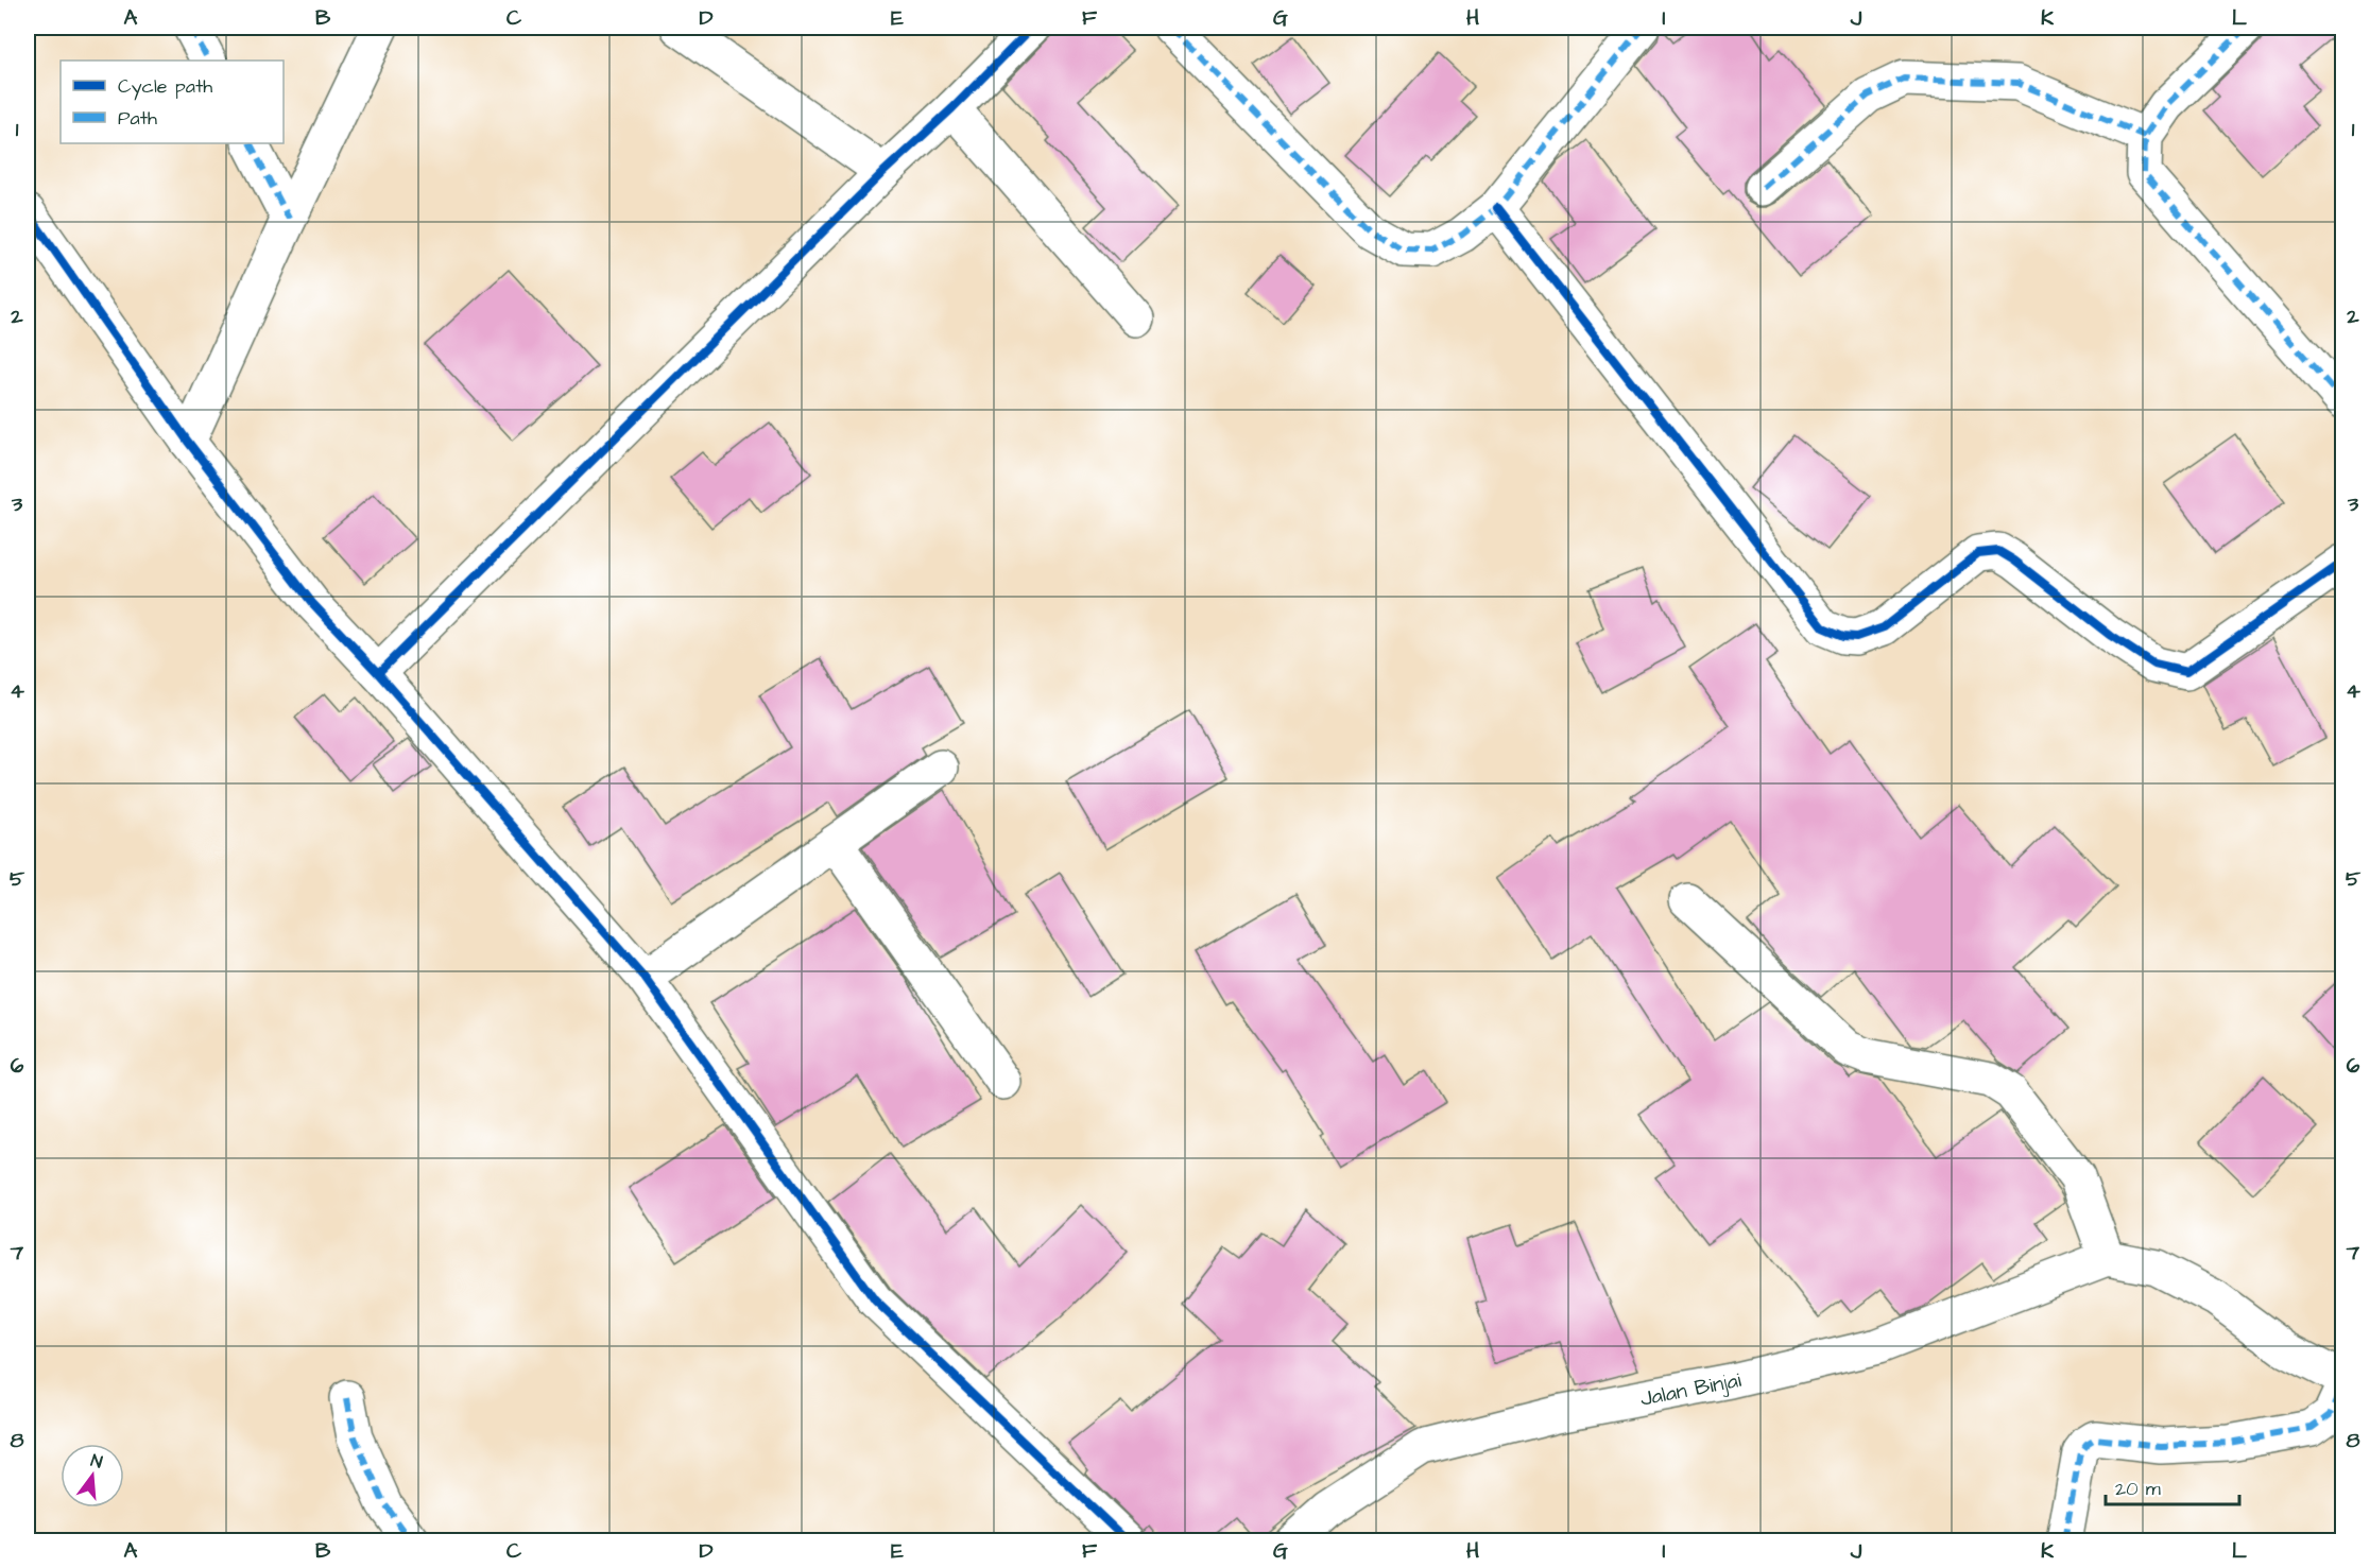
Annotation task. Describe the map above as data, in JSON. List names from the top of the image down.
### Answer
{
  "streets": {
    "street": ["Jalan Binjai"]
  },
  "legend": ["Cycle path", "Path"],
  "scale_bar": "20 m",
  "north": "top",
  "grid": {
    "columns": [
      "A",
      "B",
      "C",
      "D",
      "E",
      "F",
      "G",
      "H",
      "I",
      "J",
      "K",
      "L"
    ],
    "rows": [
      "1",
      "2",
      "3",
      "4",
      "5",
      "6",
      "7",
      "8"
    ]
  }
}
